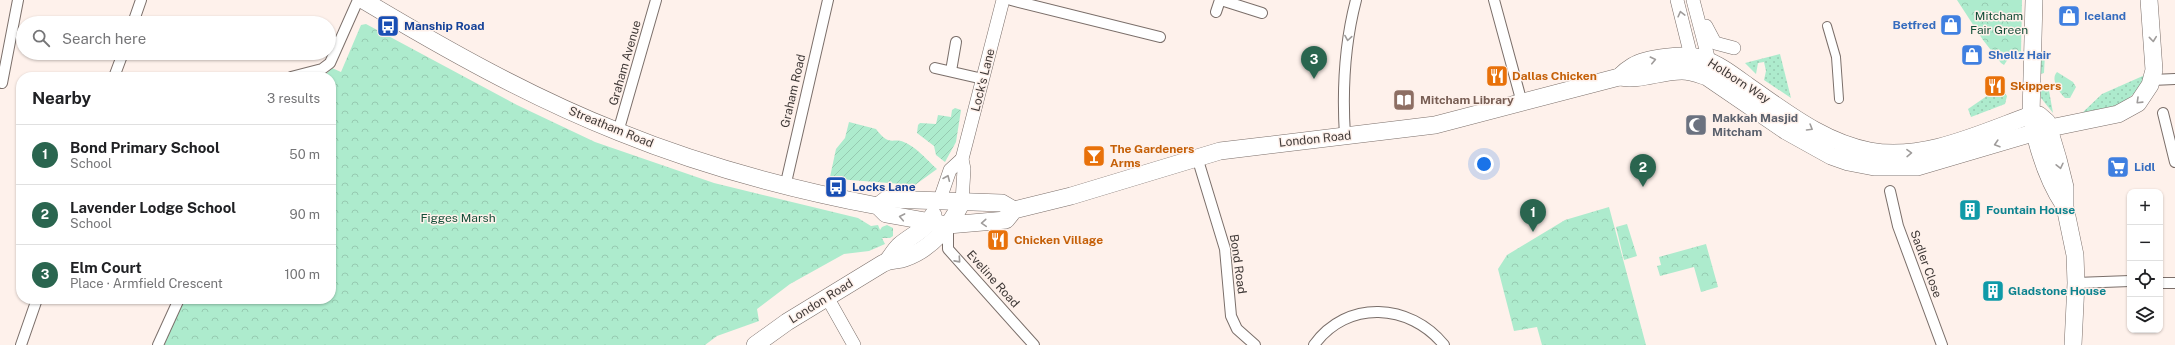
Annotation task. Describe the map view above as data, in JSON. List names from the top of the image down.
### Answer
{
  "streets": {
    "main road": ["Holborn Way", "Streatham Road", "London Road"],
    "street": [
      "Graham Avenue",
      "Lock's Lane",
      "Graham Road",
      "Bond Road",
      "Sadler Close",
      "Eveline Road"
    ]
  },
  "crossings": [
    ["Graham Avenue", "Streatham Road"],
    ["Holborn Way", "London Road"],
    ["Graham Road", "Streatham Road"],
    ["Streatham Road", "London Road"],
    ["Streatham Road", "Eveline Road"],
    ["London Road", "Bond Road"],
    ["London Road", "Eveline Road"]
  ],
  "one_way": ["Eveline Road"],
  "parks": ["Mitcham Fair Green", "Figges Marsh"],
  "places": {
    "shop": ["Iceland", "Betfred", "Shellz Hair"],
    "bus stop": ["Manship Road", "Locks Lane"],
    "restaurant": ["Dallas Chicken", "Skippers", "Chicken Village"],
    "library": ["Mitcham Library"],
    "mosque": ["Makkah Masjid Mitcham"],
    "bar": ["The Gardeners Arms"],
    "supermarket": ["Lidl"],
    "building": ["Fountain House", "Gladstone House"]
  },
  "page": {
    "search": "Search here",
    "pins": ["3", "2", "1"],
    "heading": ["Nearby", "3 results"],
    "list": [
      {
        "mark": "1",
        "name": "Bond Primary School",
        "note": "School",
        "value": "50 m"
      },
      {
        "mark": "2",
        "name": "Lavender Lodge School",
        "note": "School",
        "value": "90 m"
      },
      {
        "mark": "3",
        "name": "Elm Court",
        "note": "Place · Armfield Crescent",
        "value": "100 m"
      }
    ],
    "map_buttons": ["+", "−"]
  }
}
